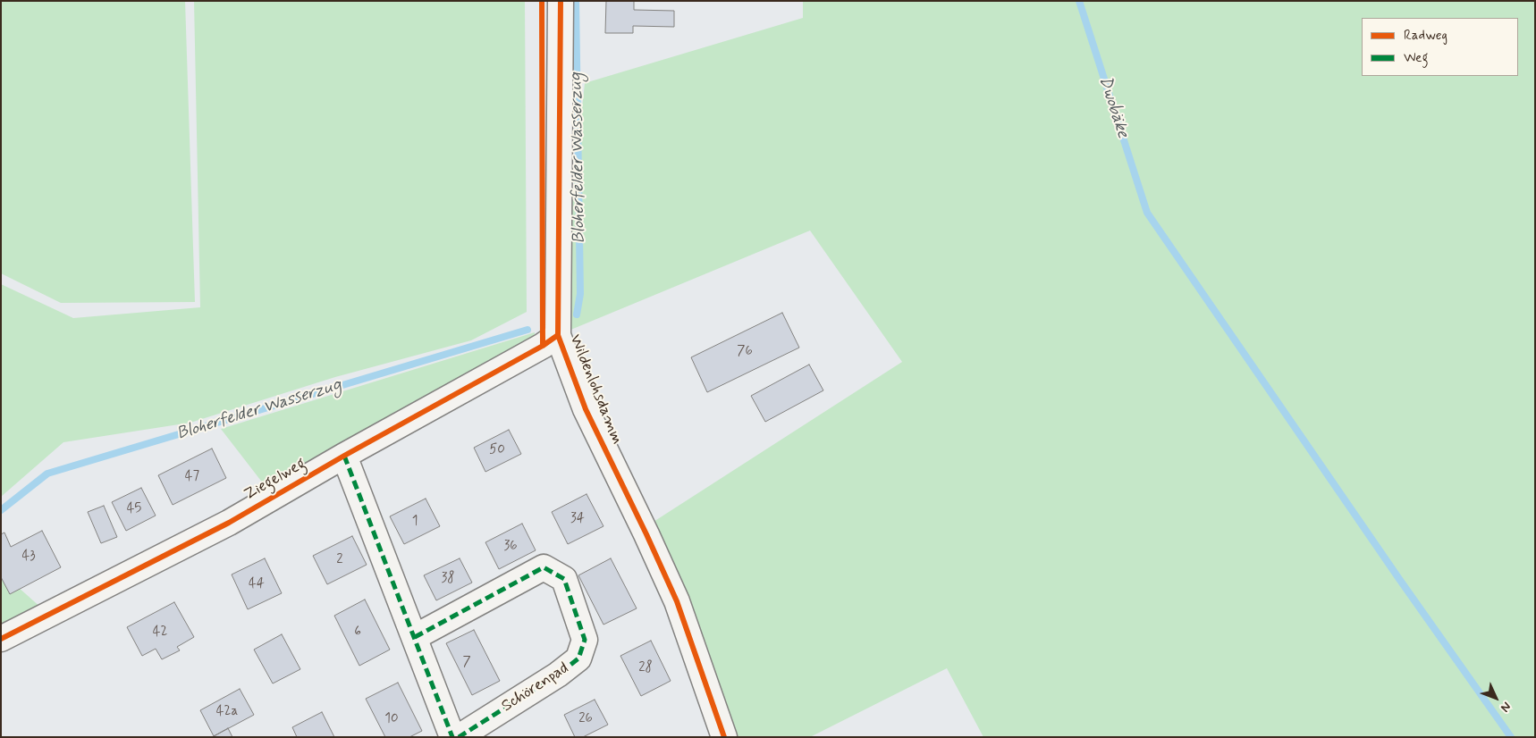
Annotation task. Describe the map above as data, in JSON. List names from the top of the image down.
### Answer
{
  "streets": {
    "street": ["Wildenlohsdamm", "Ziegelweg", "Schörenpad"]
  },
  "crossings": [
    ["Wildenlohsdamm", "Ziegelweg"]
  ],
  "water": ["Dwobäke", "Bloherfelder Wasserzug"],
  "house_numbers": [
    "76",
    "50",
    "47",
    "45",
    "34",
    "1",
    "36",
    "43",
    "2",
    "38",
    "44",
    "42",
    "6",
    "7",
    "28",
    "42a",
    "10",
    "26"
  ],
  "legend": ["Radweg", "Weg"],
  "north": "bottom right"
}
